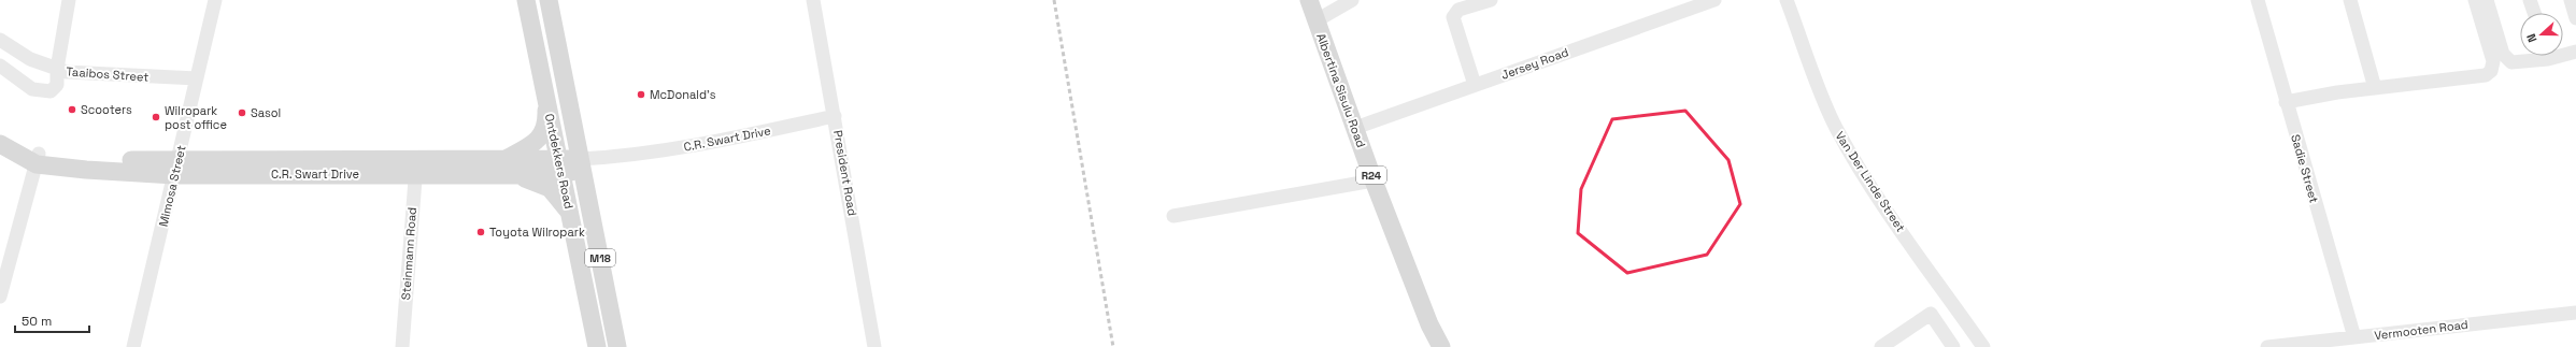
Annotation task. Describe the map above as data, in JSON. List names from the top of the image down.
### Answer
{
  "streets": {
    "main road": [
      "Albertina Sisulu Road",
      "C.R. Swart Drive",
      "Ontdekkers Road",
      "R24",
      "M18"
    ],
    "street": [
      "Jersey Road",
      "Taaibos Street",
      "Sadie Street",
      "President Road",
      "Van Der Linde Street",
      "Mimosa Street",
      "Steinmann Road",
      "Vermooten Road"
    ]
  },
  "crossings": [
    ["Jersey Road", "Albertina Sisulu Road"],
    ["Taaibos Street", "Mimosa Street"],
    ["C.R. Swart Drive", "Ontdekkers Road"],
    ["C.R. Swart Drive", "President Road"],
    ["C.R. Swart Drive", "Mimosa Street"],
    ["C.R. Swart Drive", "Steinmann Road"],
    ["Sadie Street", "Vermooten Road"]
  ],
  "places": [
    "McDonald's",
    "Scooters",
    "Sasol",
    "Wilropark post office",
    "Toyota Wilropark"
  ],
  "scale_bar": "50 m",
  "north": "left"
}
